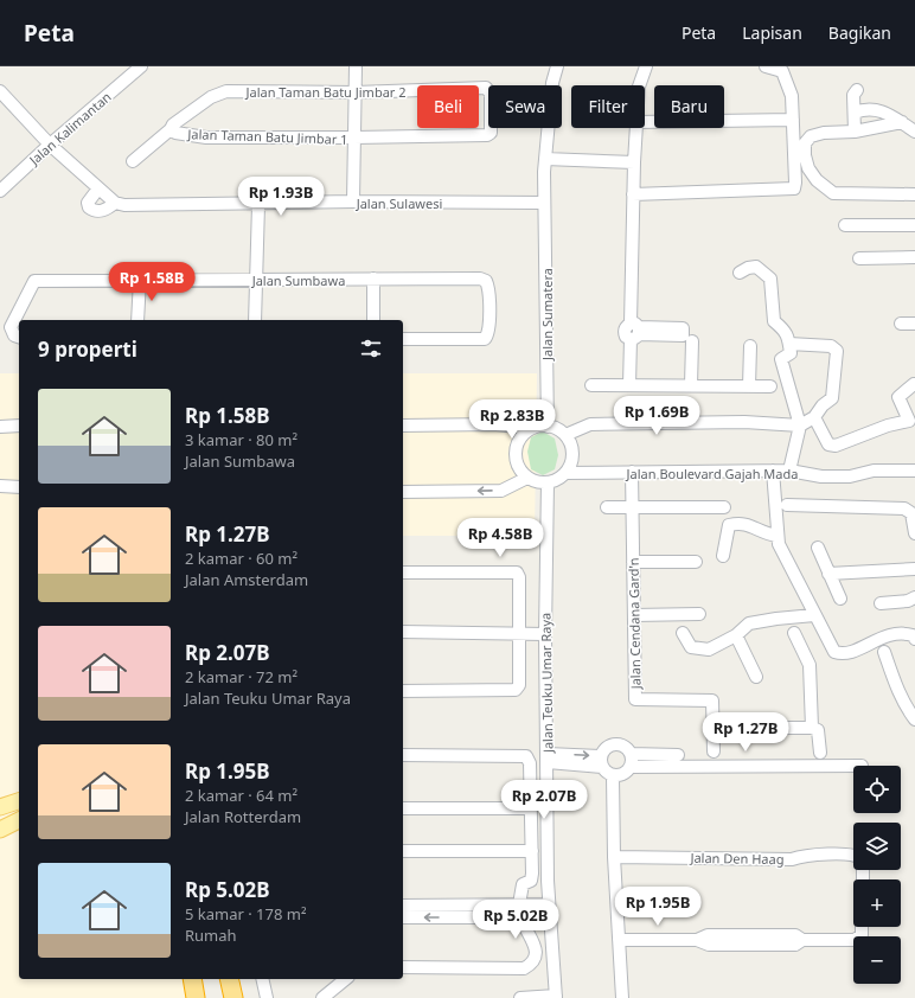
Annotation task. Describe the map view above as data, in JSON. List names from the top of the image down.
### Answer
{
  "streets": {
    "street": [
      "Jalan Taman Batu Jimbar 2",
      "Jalan Kalimantan",
      "Jalan Taman Batu Jimbar 1",
      "Jalan Sulawesi",
      "Jalan Sumbawa",
      "Jalan Sumatera",
      "Jalan Boulevard Gajah Mada",
      "Jalan Cendana Gard'n",
      "Jalan Teuku Umar Raya",
      "Jalan Den Haag"
    ]
  },
  "crossings": [
    ["Jalan Taman Batu Jimbar 2", "Jalan Taman Batu Jimbar 1"],
    ["Jalan Taman Batu Jimbar 1", "Jalan Sulawesi"],
    ["Jalan Sulawesi", "Jalan Sumatera"],
    ["Jalan Sumatera", "Jalan Boulevard Gajah Mada"],
    ["Jalan Sumatera", "Jalan Teuku Umar Raya"],
    ["Jalan Boulevard Gajah Mada", "Jalan Cendana Gard'n"],
    ["Jalan Boulevard Gajah Mada", "Jalan Teuku Umar Raya"]
  ],
  "page": {
    "header": "Peta",
    "nav": ["Peta", "Lapisan", "Bagikan"],
    "chip": [
      "Beli",
      "Sewa",
      "Filter",
      "Baru"
    ],
    "price": [
      "Rp 1.93B",
      "Rp 1.58B",
      "Rp 1.69B",
      "Rp 2.83B",
      "Rp 4.58B",
      "Rp 1.27B",
      "Rp 2.07B",
      "Rp 1.95B",
      "Rp 5.02B"
    ],
    "heading": "9 properti",
    "list": [
      {
        "name": "Rp 1.58B",
        "note": "3 kamar · 80 m² · Jalan Sumbawa"
      },
      {
        "name": "Rp 1.27B",
        "note": "2 kamar · 60 m² · Jalan Amsterdam"
      },
      {
        "name": "Rp 2.07B",
        "note": "2 kamar · 72 m² · Jalan Teuku Umar Raya"
      },
      {
        "name": "Rp 1.95B",
        "note": "2 kamar · 64 m² · Jalan Rotterdam"
      },
      {
        "name": "Rp 5.02B",
        "note": "5 kamar · 178 m² · Rumah"
      }
    ],
    "map_buttons": ["+", "−"]
  }
}
